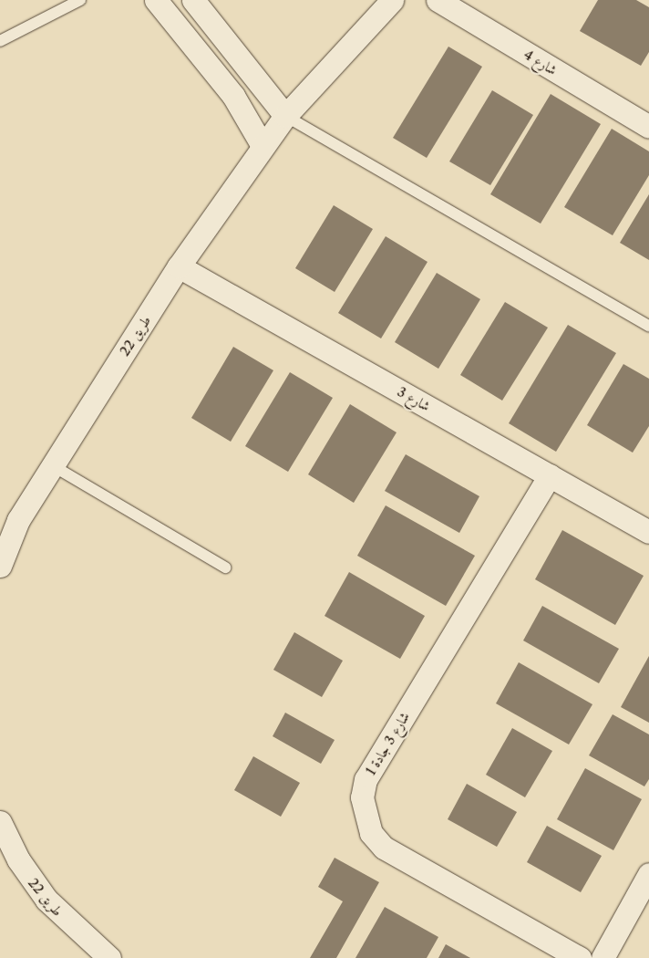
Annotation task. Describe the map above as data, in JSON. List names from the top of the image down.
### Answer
{
  "streets": {
    "street": [
      "شارع 4",
      "طريق 22",
      "شارع 3",
      "شارع 3 جادة 1"
    ]
  },
  "crossings": [
    ["طريق 22", "شارع 3"],
    ["شارع 3", "شارع 3 جادة 1"]
  ]
}
